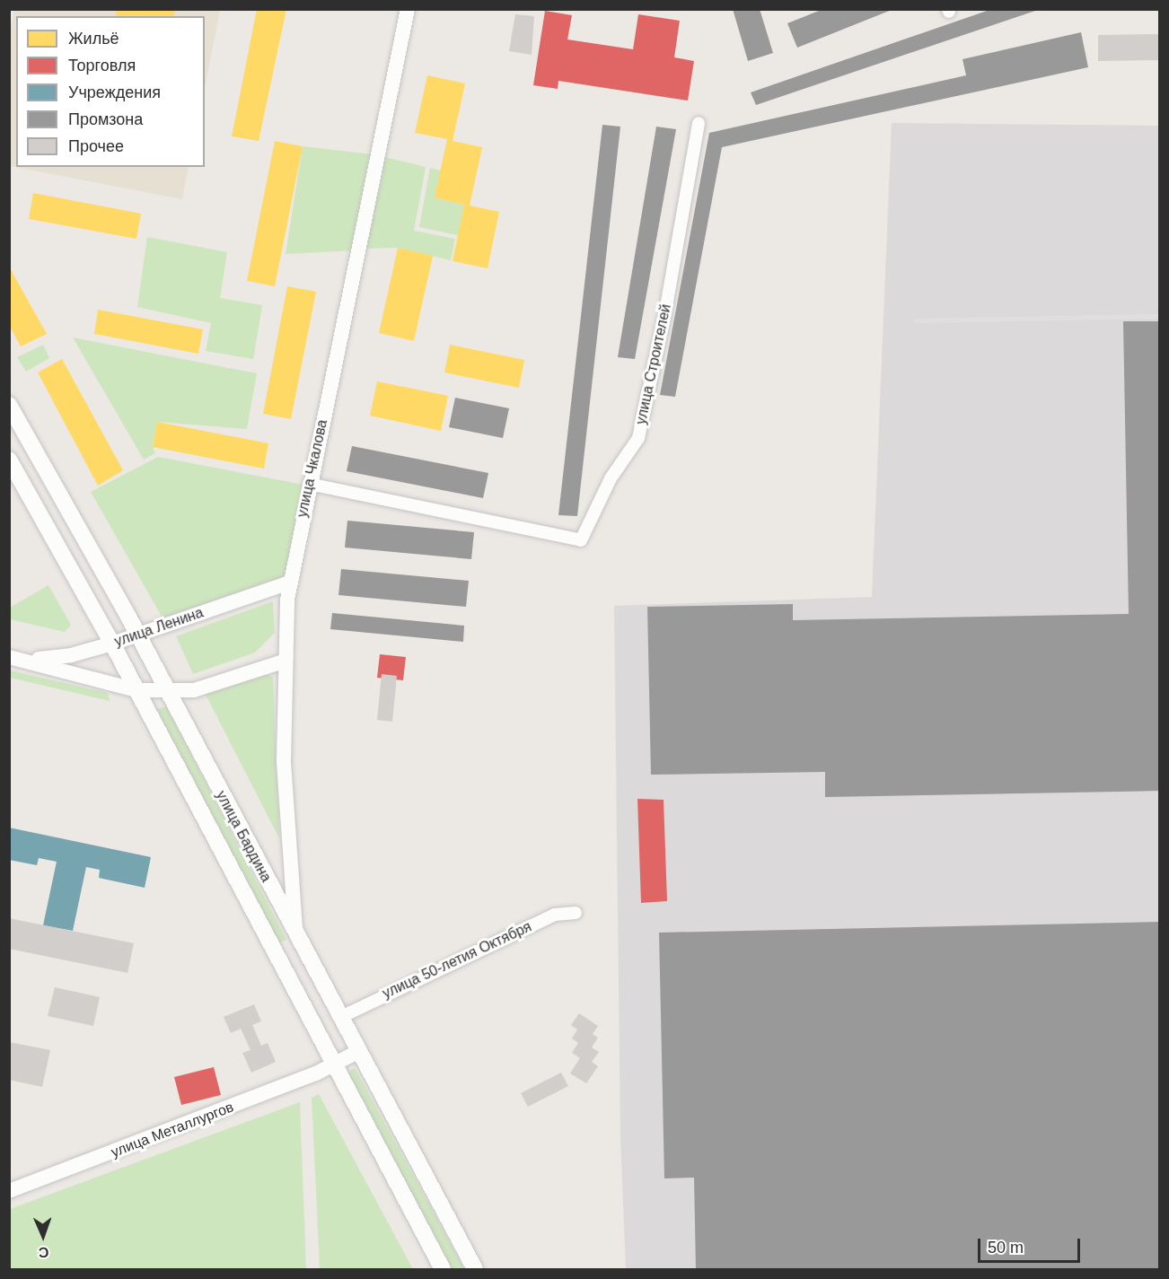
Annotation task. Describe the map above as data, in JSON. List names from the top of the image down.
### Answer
{
  "streets": {
    "main road": ["улица Бардина"],
    "street": [
      "улица Строителей",
      "улица Чкалова",
      "улица Ленина",
      "улица 50-летия Октября",
      "улица Металлургов"
    ]
  },
  "crossings": [
    ["улица Строителей", "улица Чкалова"],
    ["улица Чкалова", "улица Ленина"],
    ["улица Чкалова", "улица Бардина"],
    ["улица Ленина", "улица Бардина"],
    ["улица Бардина", "улица 50-летия Октября"],
    ["улица Бардина", "улица Металлургов"]
  ],
  "legend": [
    "Жильё",
    "Торговля",
    "Учреждения",
    "Промзона",
    "Прочее"
  ],
  "scale_bar": "50 m",
  "north": "bottom"
}
